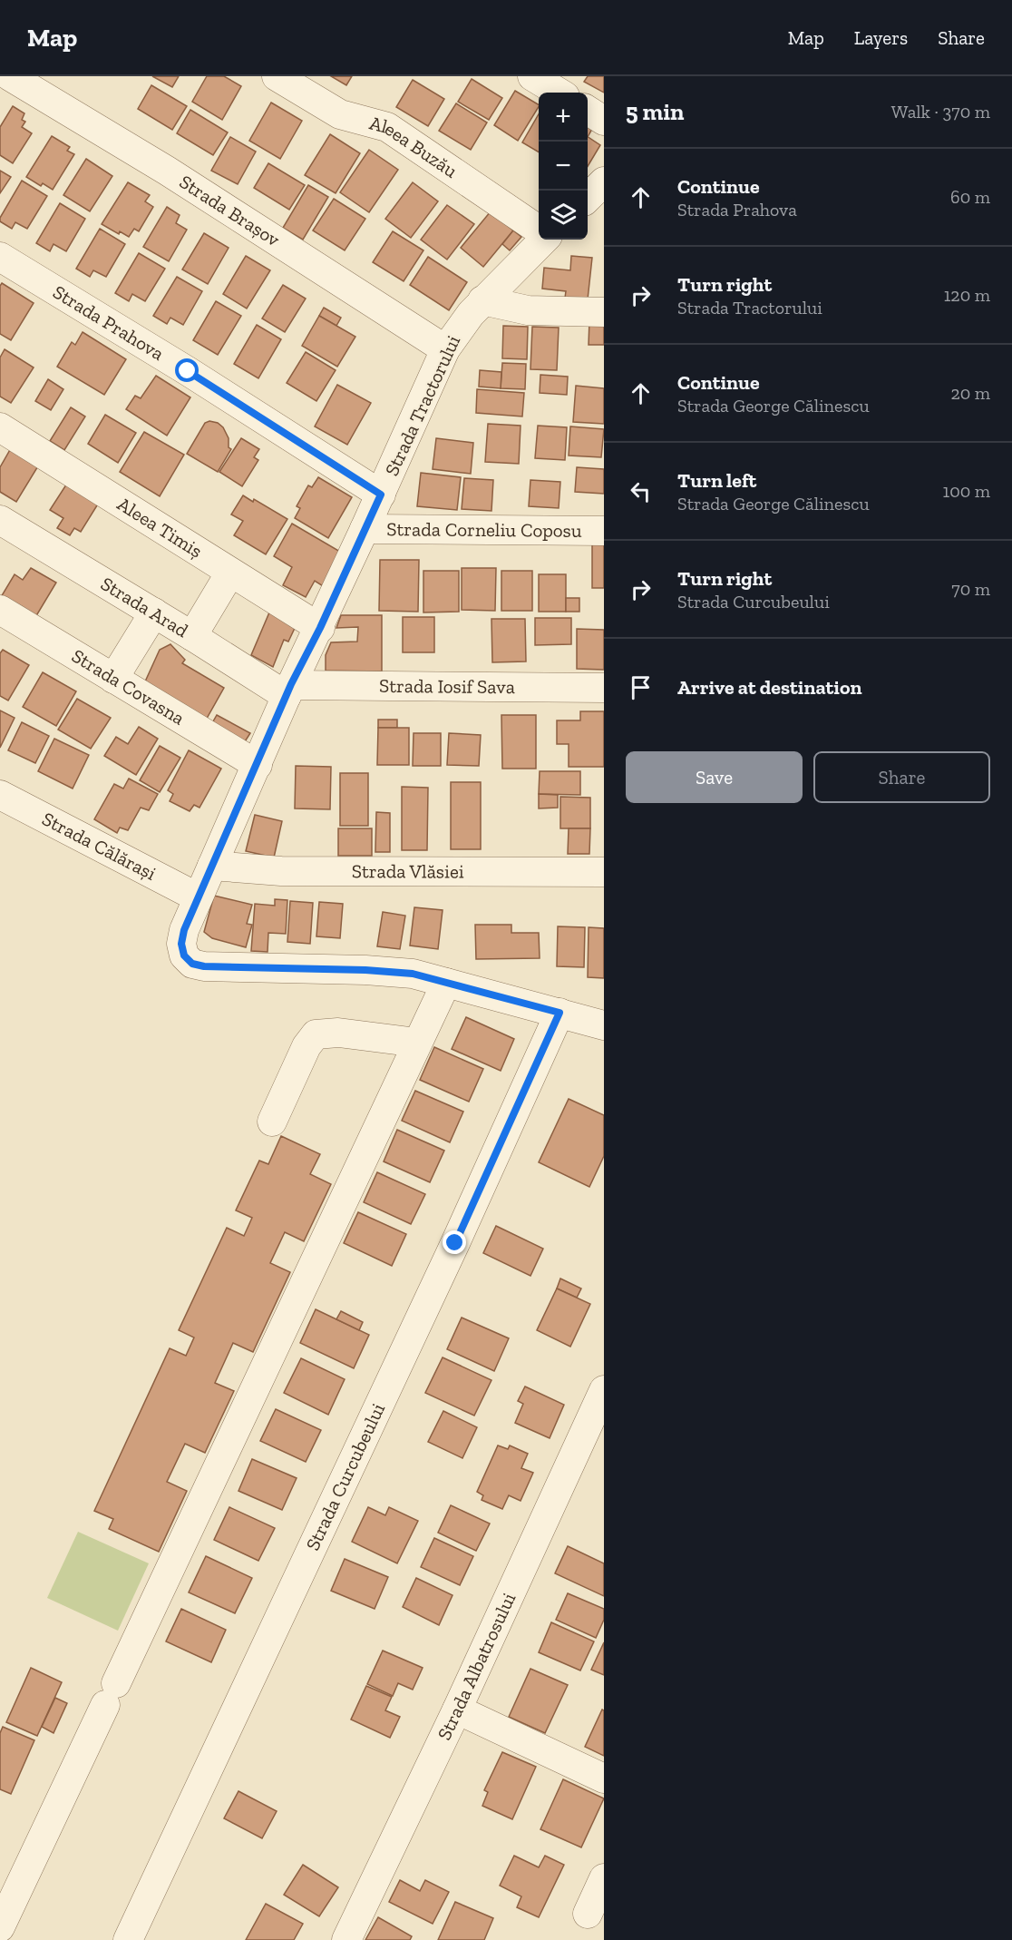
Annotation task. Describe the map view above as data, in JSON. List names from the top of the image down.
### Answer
{
  "streets": {
    "street": [
      "Aleea Buzău",
      "Strada Brașov",
      "Strada Prahova",
      "Strada Tractorului",
      "Aleea Timiș",
      "Strada Corneliu Coposu",
      "Strada Arad",
      "Strada Iosif Sava",
      "Strada Covasna",
      "Strada Călărași",
      "Strada Vlăsiei",
      "Strada Curcubeului",
      "Strada Albatrosului"
    ]
  },
  "crossings": [
    ["Strada Brașov", "Strada Tractorului"],
    ["Strada Prahova", "Strada Tractorului"],
    ["Strada Tractorului", "Aleea Timiș"],
    ["Strada Tractorului", "Strada Corneliu Coposu"],
    ["Strada Tractorului", "Strada Arad"],
    ["Strada Tractorului", "Strada Iosif Sava"],
    ["Strada Tractorului", "Strada Covasna"],
    ["Strada Tractorului", "Strada Călărași"],
    ["Strada Tractorului", "Strada Vlăsiei"],
    ["Strada Arad", "Strada Iosif Sava"]
  ],
  "page": {
    "header": "Map",
    "nav": ["Map", "Layers", "Share"],
    "heading": ["5 min", "Walk · 370 m"],
    "map_buttons": ["+", "−"],
    "list": [
      ["Continue", "Strada Prahova", "60 m"],
      ["Turn right", "Strada Tractorului", "120 m"],
      ["Continue", "Strada George Călinescu", "20 m"],
      ["Turn left", "Strada George Călinescu", "100 m"],
      ["Turn right", "Strada Curcubeului", "70 m"],
      "Arrive at destination"
    ],
    "buttons": ["Save", "Share"]
  }
}
